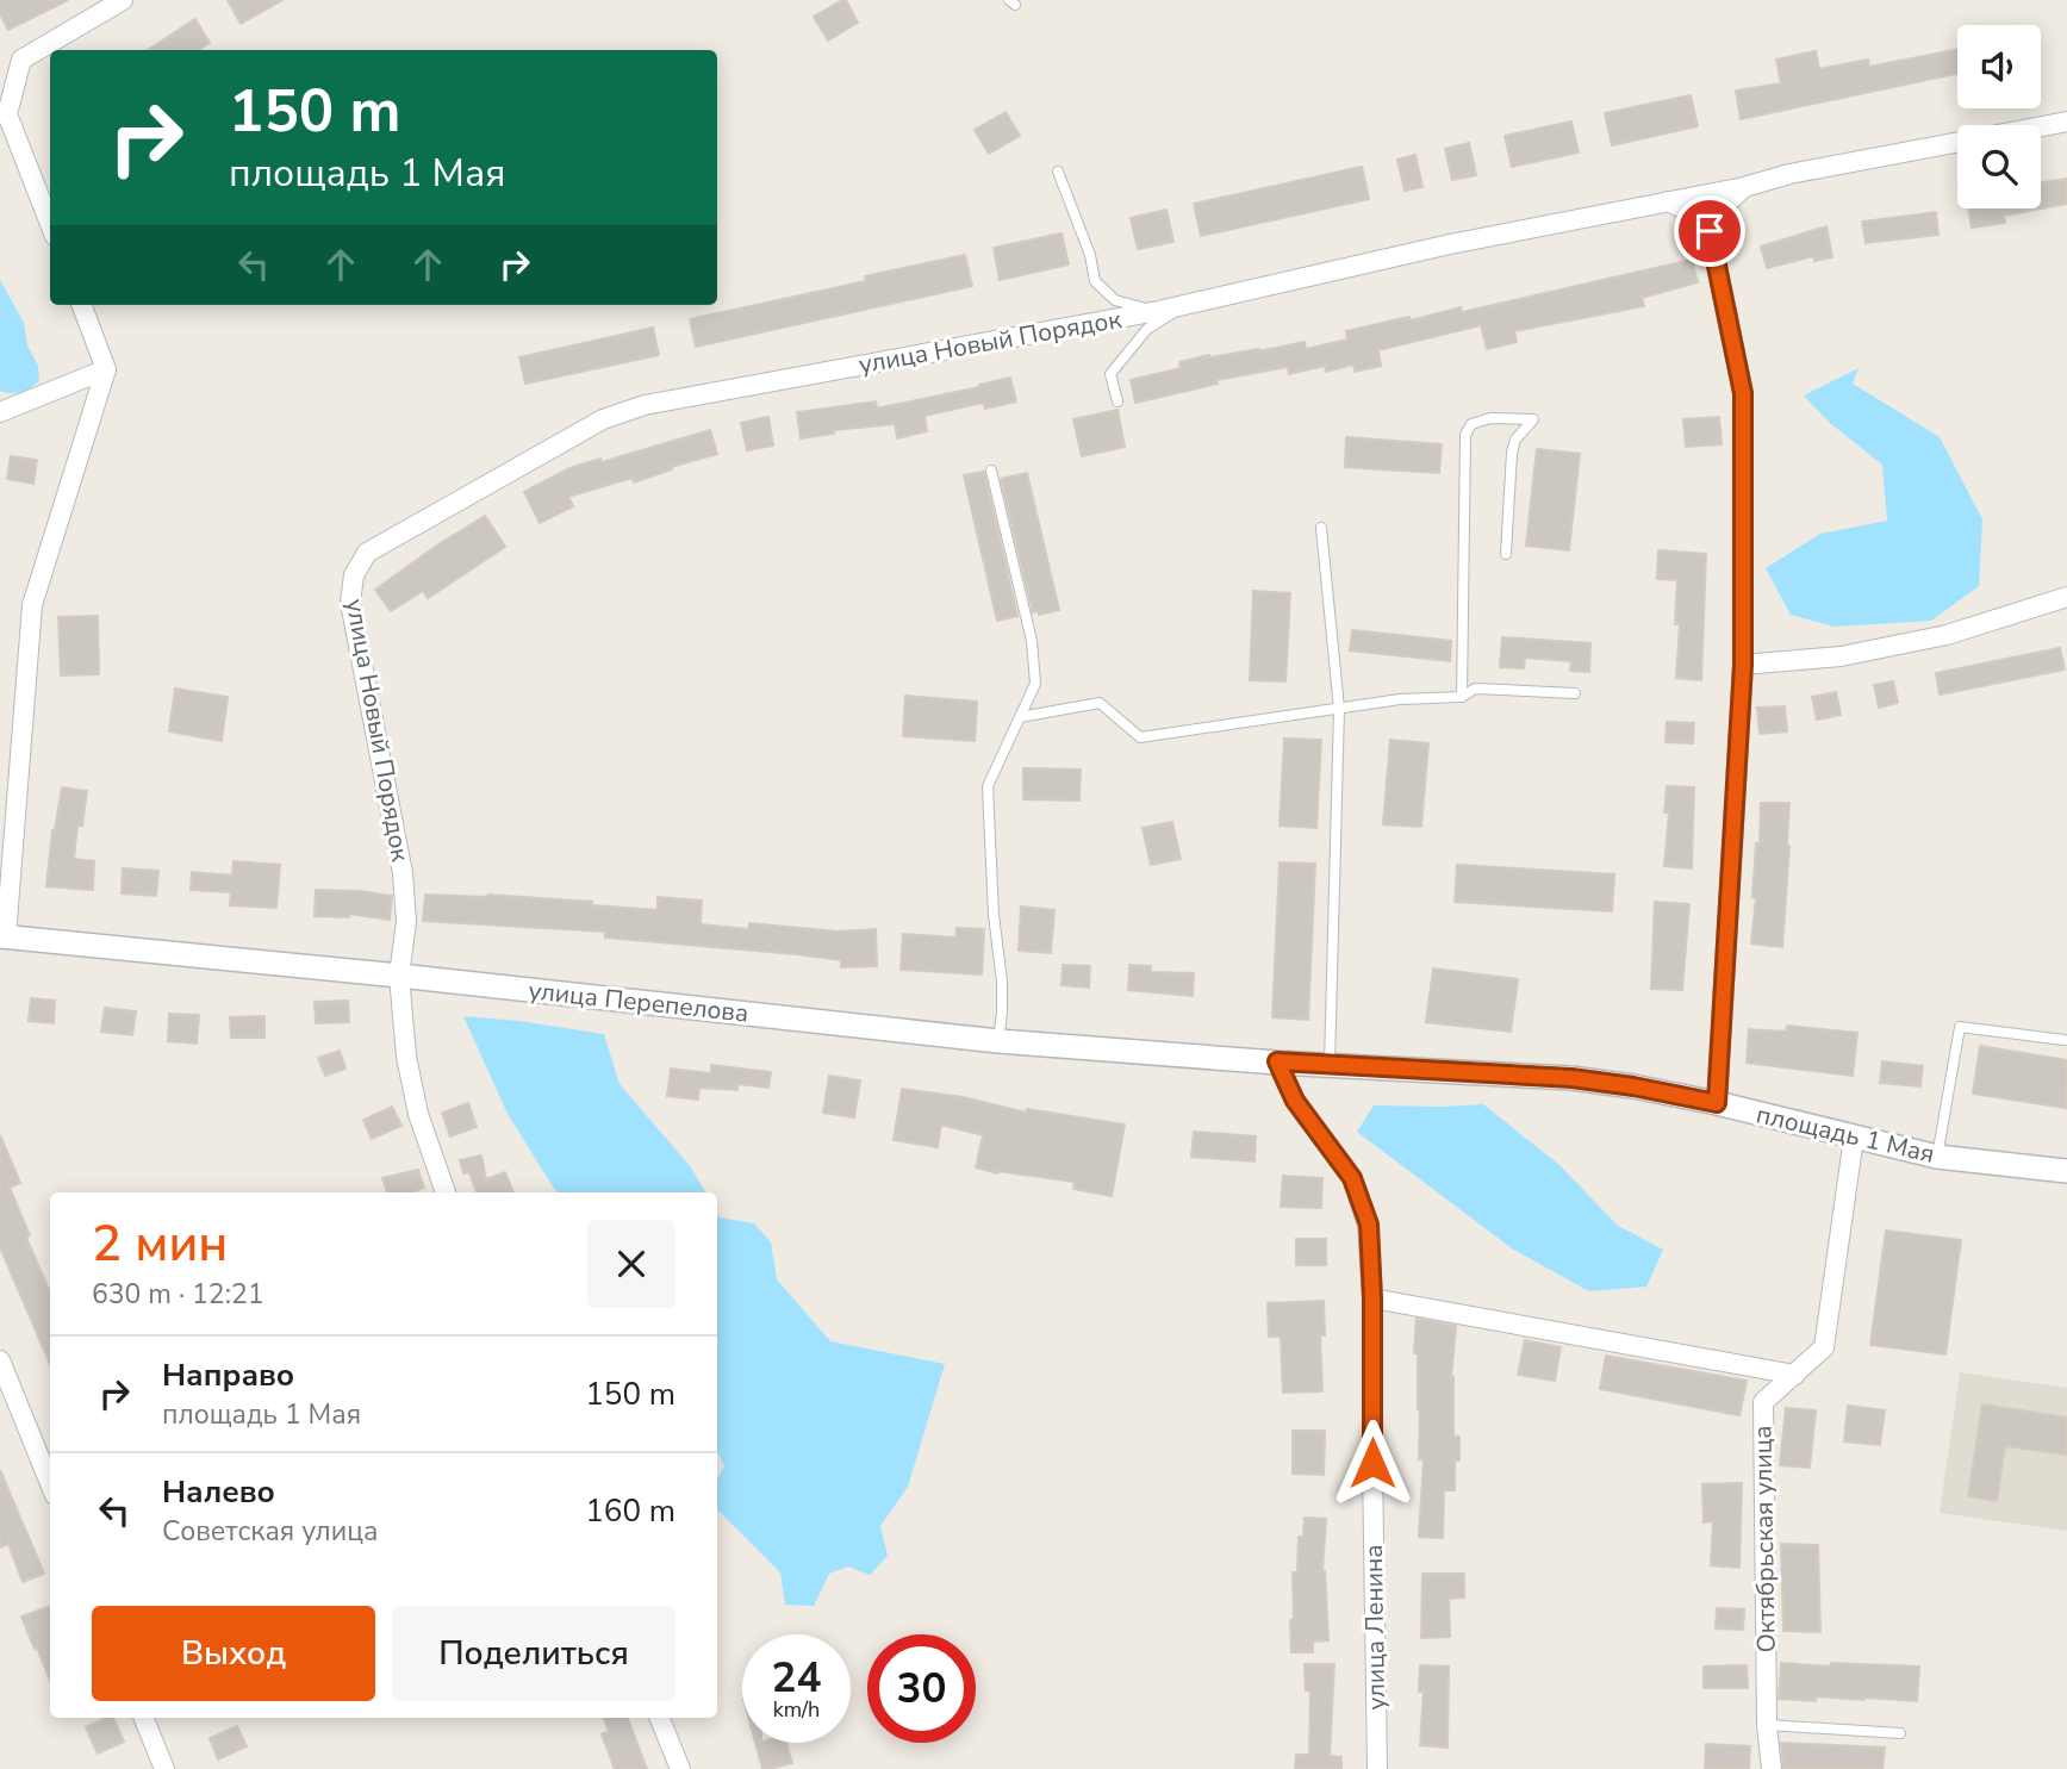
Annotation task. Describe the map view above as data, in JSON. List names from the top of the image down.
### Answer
{
  "streets": {
    "street": [
      "улица Новый Порядок",
      "улица Перепелова",
      "площадь 1 Мая",
      "Октябрьская улица",
      "улица Ленина"
    ]
  },
  "crossings": [
    ["улица Новый Порядок", "улица Перепелова"],
    ["улица Перепелова", "площадь 1 Мая"],
    ["улица Перепелова", "улица Ленина"],
    ["площадь 1 Мая", "Октябрьская улица"],
    ["площадь 1 Мая", "улица Ленина"]
  ],
  "page": {
    "turn": ["150 m", "площадь 1 Мая"],
    "heading": ["2 мин", "630 m · 12:21"],
    "list": [
      {
        "name": "Направо",
        "note": "площадь 1 Мая",
        "value": "150 m"
      },
      {
        "name": "Налево",
        "note": "Советская улица",
        "value": "160 m"
      }
    ],
    "buttons": ["Выход", "Поделиться"],
    "speed": "24 km/h",
    "limit": "30"
  }
}
